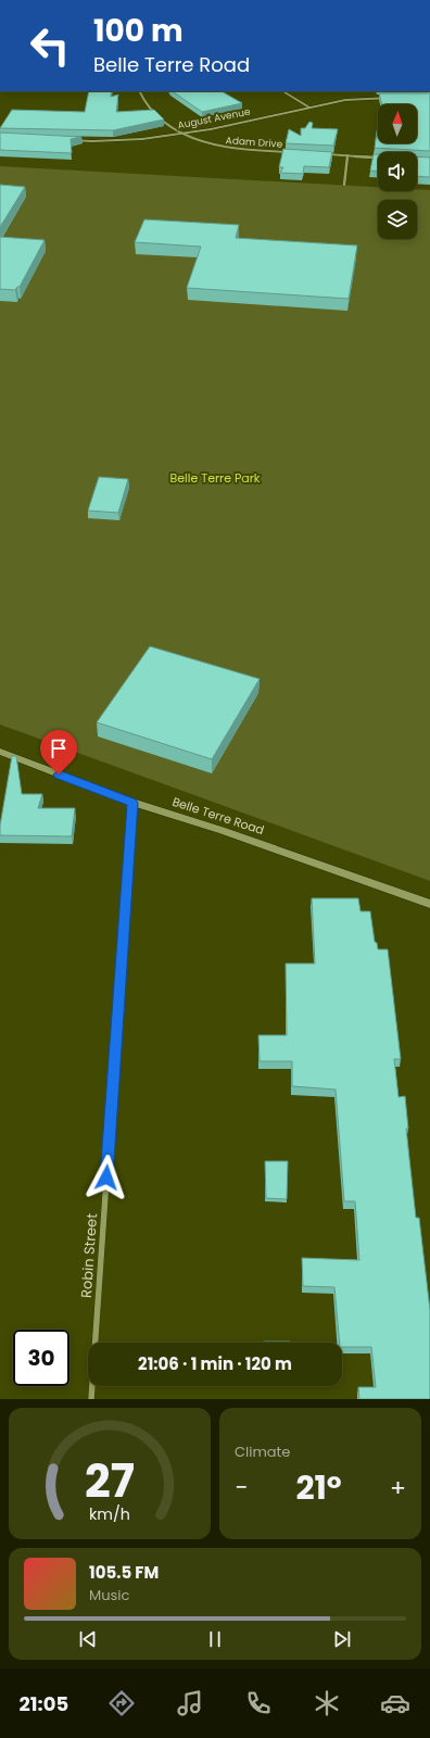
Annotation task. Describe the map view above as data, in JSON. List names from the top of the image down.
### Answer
{
  "streets": {
    "street": [
      "August Avenue",
      "Adam Drive",
      "Belle Terre Road",
      "Robin Street"
    ]
  },
  "crossings": [
    ["August Avenue", "Adam Drive"],
    ["Belle Terre Road", "Robin Street"]
  ],
  "parks": ["Belle Terre Park"],
  "north": "top",
  "page": {
    "turn": ["100 m", "Belle Terre Road"],
    "limit": "30",
    "trip": "21:06 · 1 min · 120 m",
    "tile": "Climate",
    "heat": ["−", "21°", "+"],
    "song": ["105.5 FM", "Music"],
    "tabs": "21:05",
    "gauge": ["27", "km/h"]
  }
}
